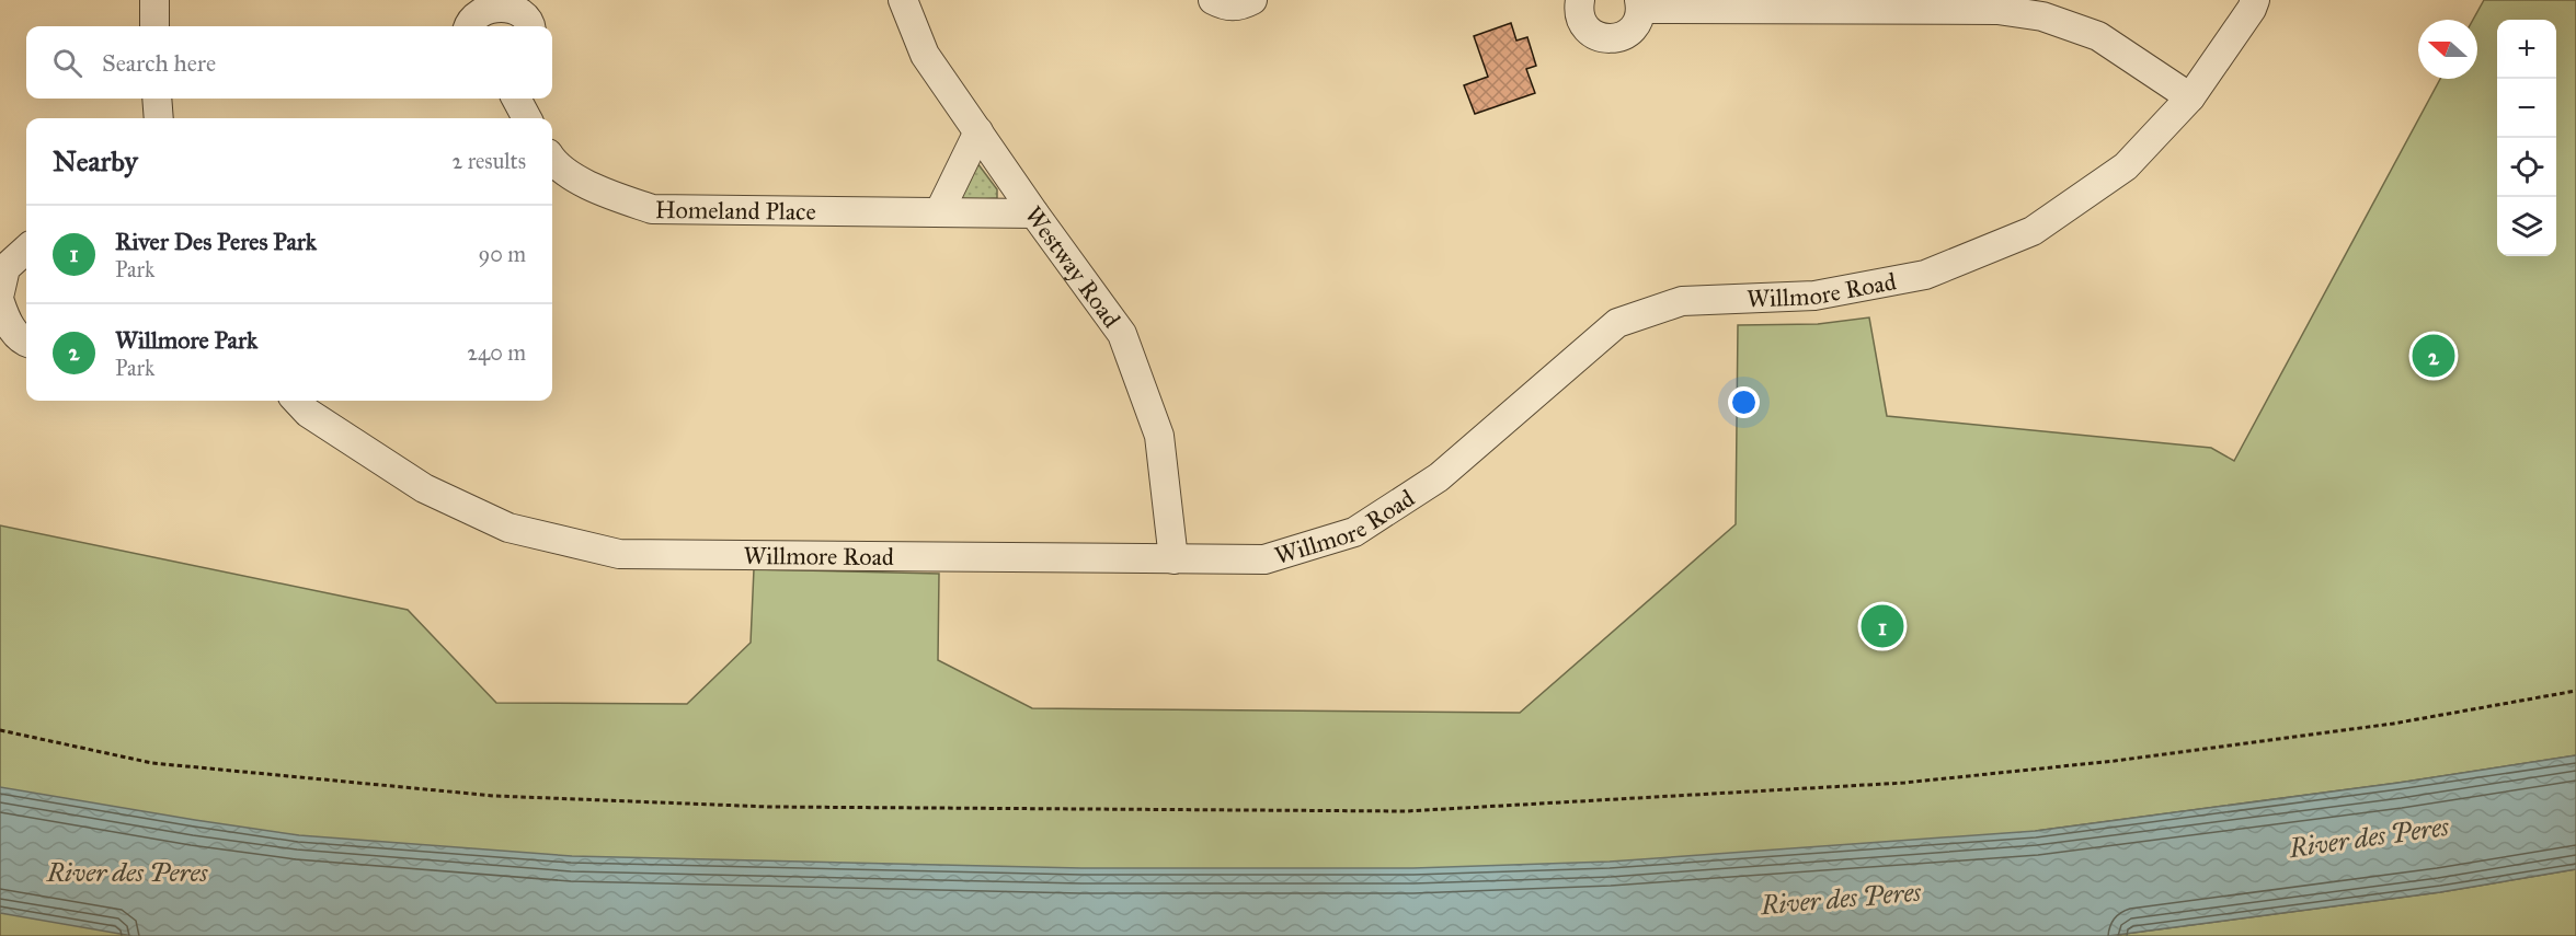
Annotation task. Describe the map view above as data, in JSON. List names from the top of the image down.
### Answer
{
  "streets": {
    "street": ["Homeland Place", "Westway Road", "Willmore Road"]
  },
  "crossings": [
    ["Homeland Place", "Westway Road"],
    ["Westway Road", "Willmore Road"]
  ],
  "water": ["River des Peres"],
  "north": "left",
  "page": {
    "map_buttons": ["+", "−"],
    "search": "Search here",
    "heading": ["Nearby", "2 results"],
    "list": [
      {
        "mark": "1",
        "name": "River Des Peres Park",
        "note": "Park",
        "value": "90 m"
      },
      {
        "mark": "2",
        "name": "Willmore Park",
        "note": "Park",
        "value": "240 m"
      }
    ],
    "pins": ["2", "1"]
  }
}
